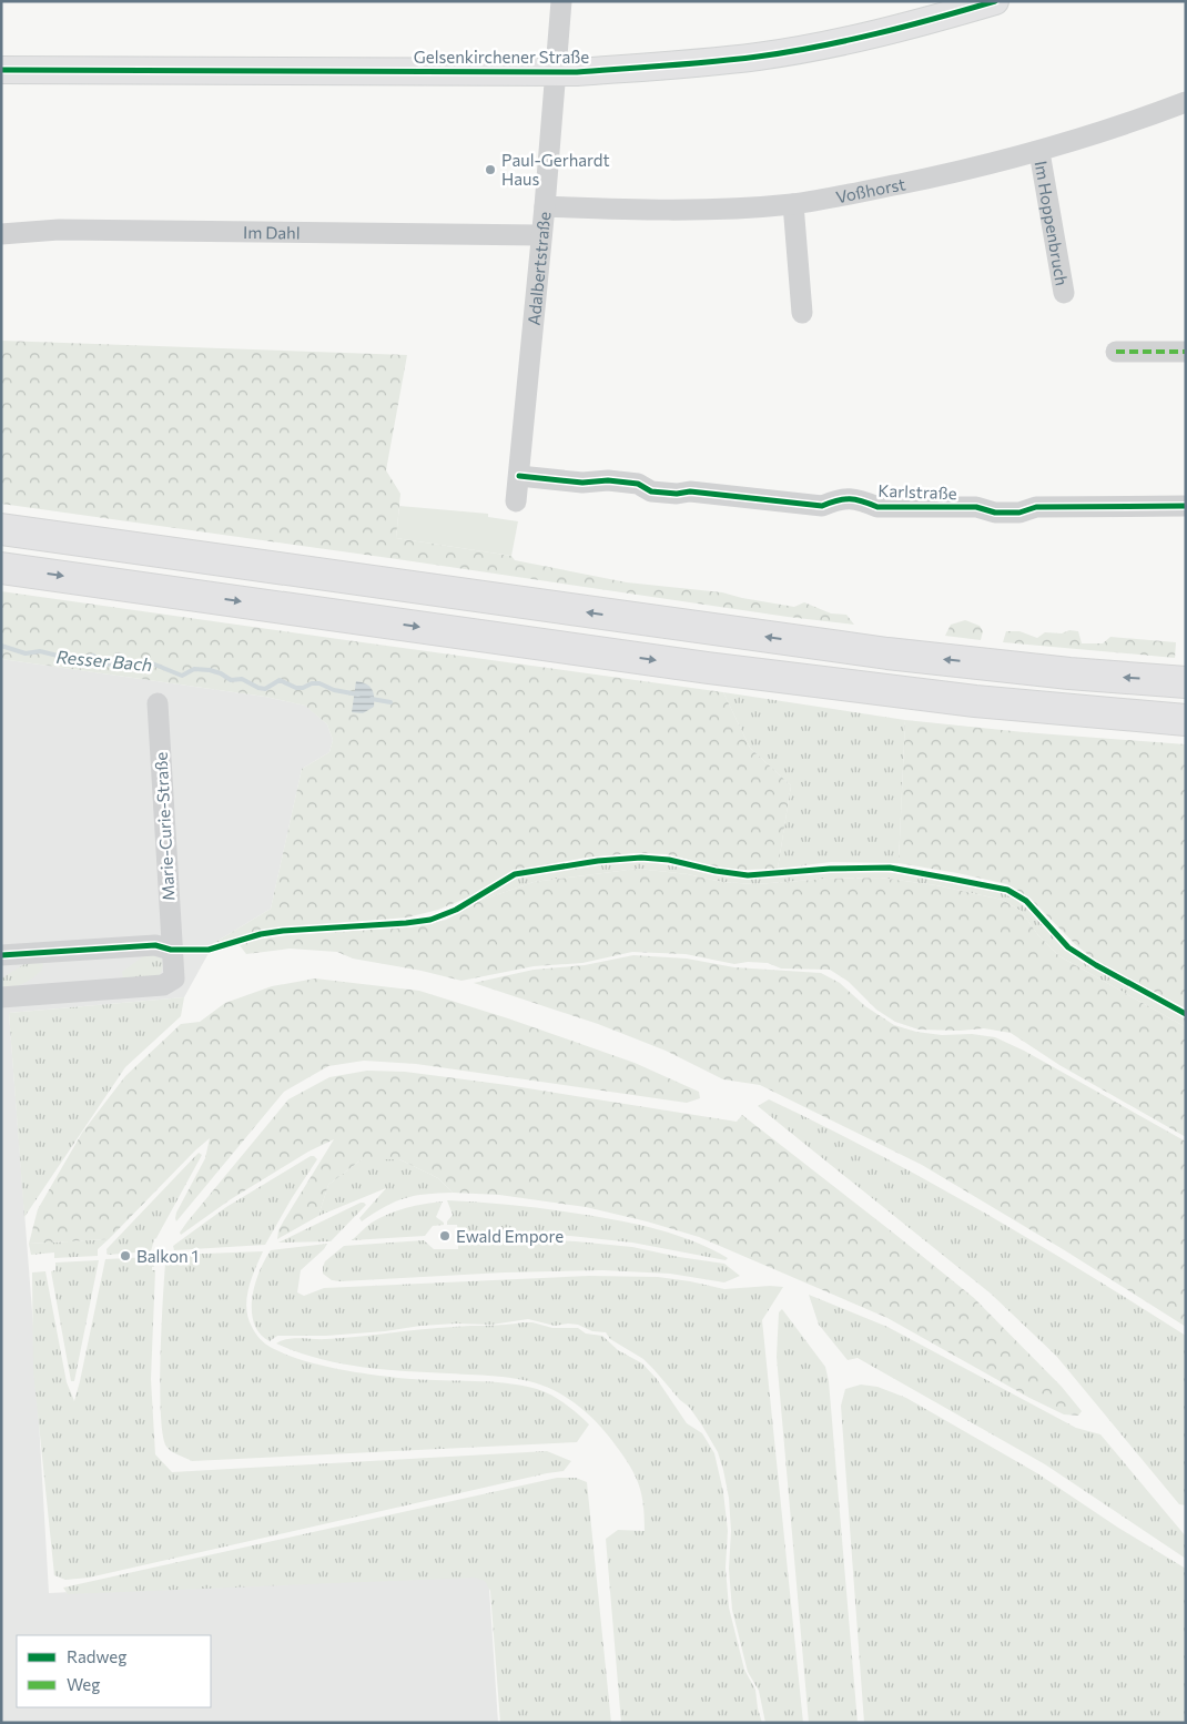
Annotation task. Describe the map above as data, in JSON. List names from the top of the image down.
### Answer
{
  "streets": {
    "main road": ["Gelsenkirchener Straße"],
    "street": [
      "Voßhorst",
      "Im Hoppenbruch",
      "Im Dahl",
      "Adalbertstraße",
      "Karlstraße",
      "Marie-Curie-Straße"
    ]
  },
  "crossings": [
    ["Gelsenkirchener Straße", "Adalbertstraße"],
    ["Voßhorst", "Im Hoppenbruch"],
    ["Voßhorst", "Adalbertstraße"],
    ["Im Dahl", "Adalbertstraße"],
    ["Adalbertstraße", "Karlstraße"]
  ],
  "water": ["Resser Bach"],
  "places": ["Paul-Gerhardt Haus", "Ewald Empore", "Balkon 1"],
  "legend": ["Radweg", "Weg"]
}
